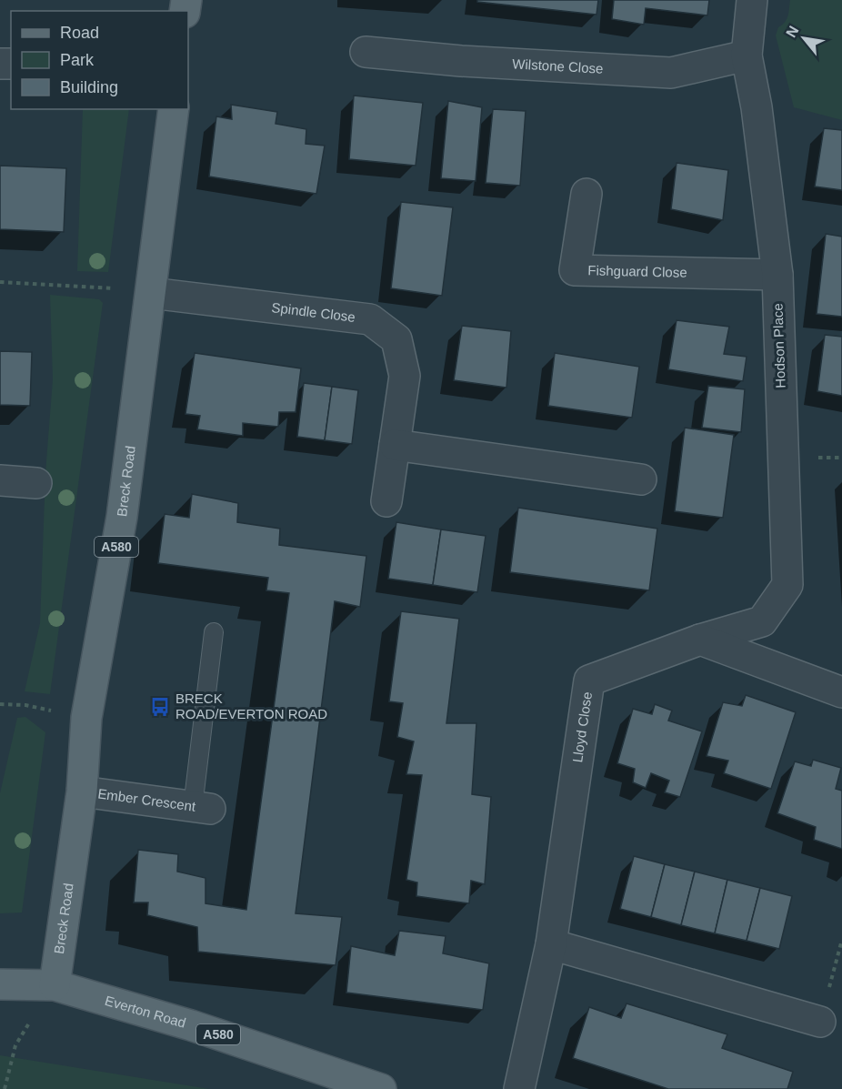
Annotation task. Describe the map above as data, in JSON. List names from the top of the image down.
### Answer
{
  "streets": {
    "main road": ["Breck Road", "A580", "Everton Road"],
    "street": [
      "Wilstone Close",
      "Fishguard Close",
      "Spindle Close",
      "Hodson Place",
      "Lloyd Close",
      "Ember Crescent"
    ]
  },
  "crossings": [
    ["Wilstone Close", "Hodson Place"],
    ["Fishguard Close", "Hodson Place"],
    ["Spindle Close", "Breck Road"],
    ["Hodson Place", "Lloyd Close"],
    ["Breck Road", "Ember Crescent"],
    ["Breck Road", "Everton Road"]
  ],
  "places": {
    "bus stop": ["BRECK ROAD/EVERTON ROAD"]
  },
  "legend": ["Road", "Park", "Building"],
  "north": "top left"
}
